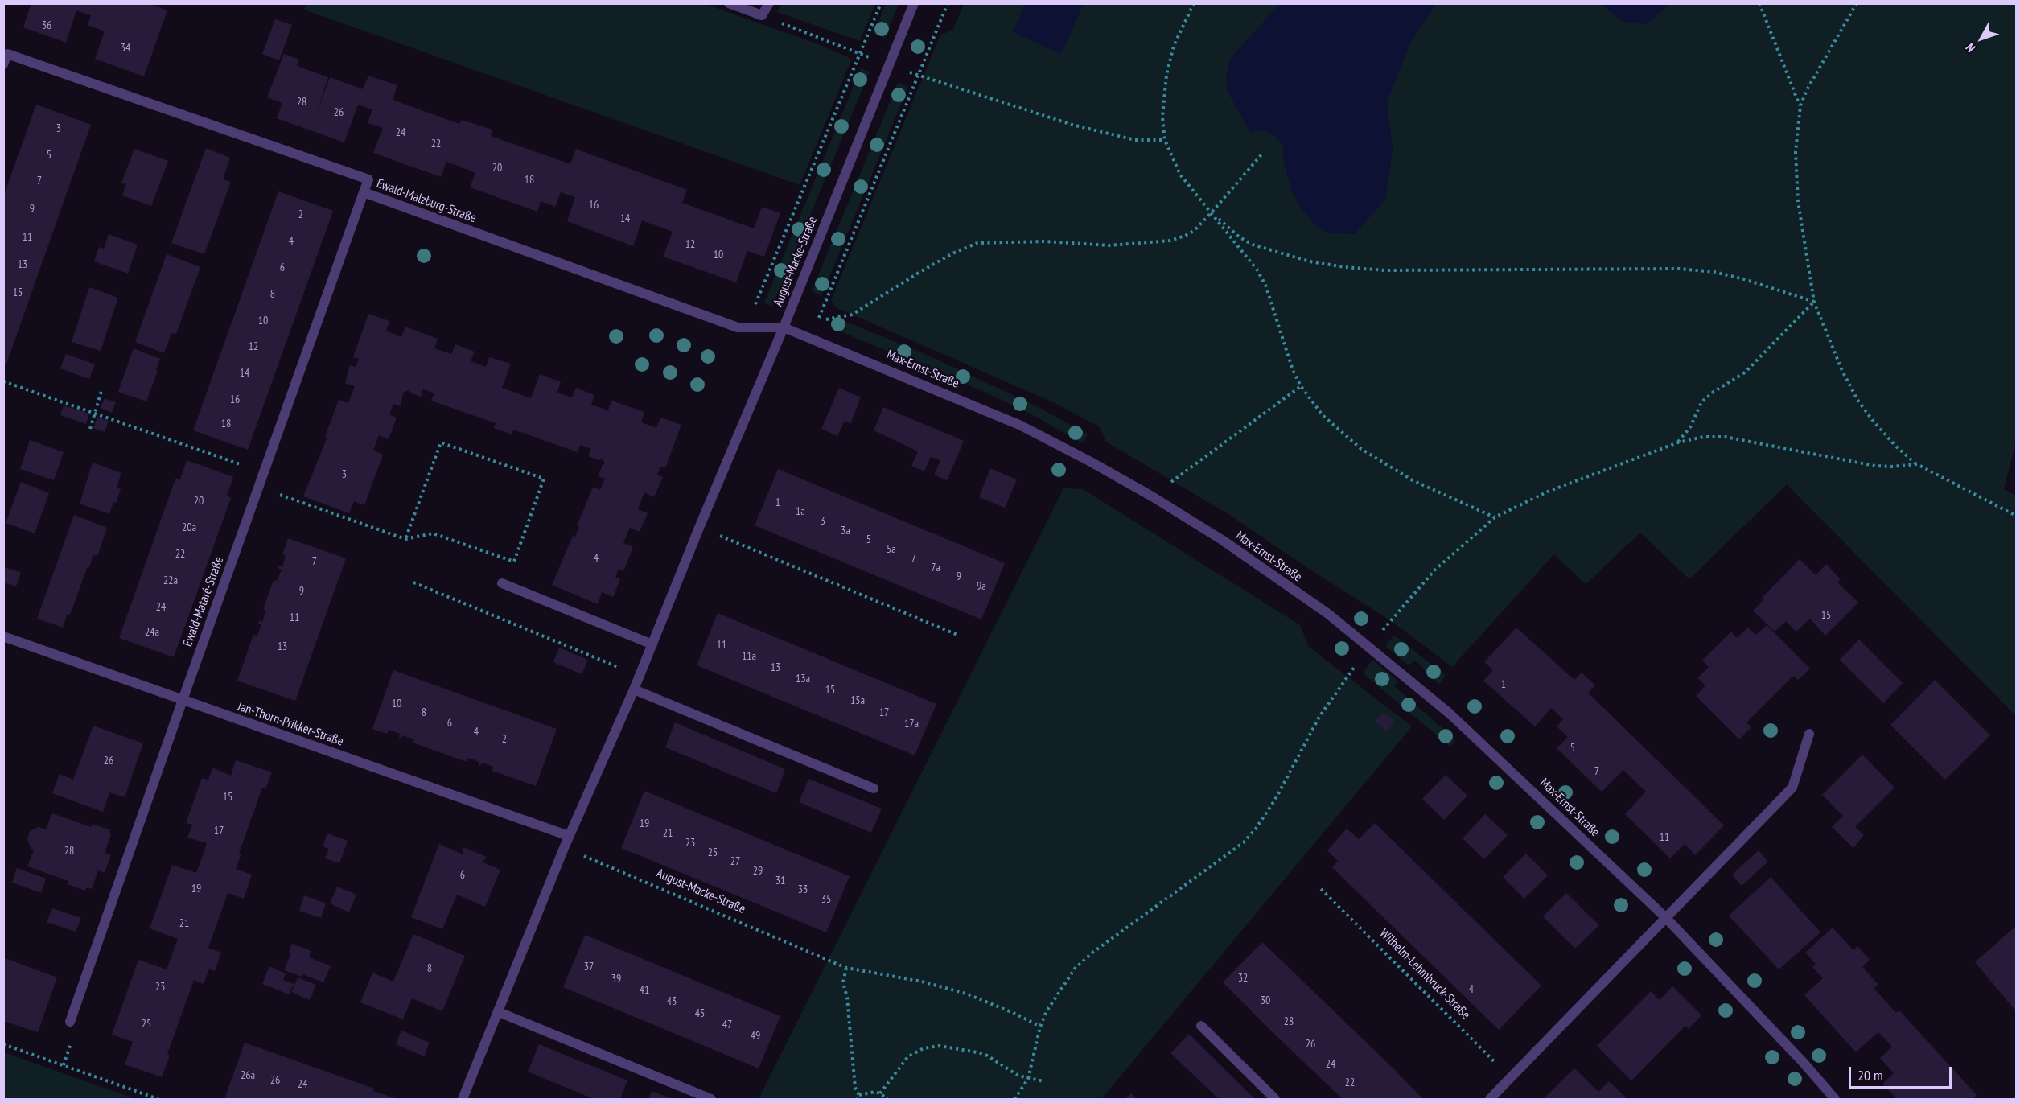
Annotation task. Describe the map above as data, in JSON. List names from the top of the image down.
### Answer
{
  "streets": {
    "street": [
      "Ewald-Malzburg-Straße",
      "August-Macke-Straße",
      "Max-Ernst-Straße",
      "Ewald-Mataré-Straße",
      "Jan-Thorn-Prikker-Straße"
    ],
    "path": ["Wilhelm-Lehmbruck-Straße"]
  },
  "crossings": [
    ["Ewald-Malzburg-Straße", "August-Macke-Straße"],
    ["Ewald-Malzburg-Straße", "Max-Ernst-Straße"],
    ["Ewald-Malzburg-Straße", "Ewald-Mataré-Straße"],
    ["August-Macke-Straße", "Max-Ernst-Straße"],
    ["August-Macke-Straße", "Jan-Thorn-Prikker-Straße"],
    ["Ewald-Mataré-Straße", "Jan-Thorn-Prikker-Straße"]
  ],
  "house_numbers": [
    "36",
    "34",
    "28",
    "26",
    "3",
    "24",
    "22",
    "5",
    "20",
    "18",
    "7",
    "16",
    "9",
    "2",
    "14",
    "11",
    "4",
    "12",
    "10",
    "13",
    "6",
    "15",
    "8",
    "10",
    "12",
    "14",
    "16",
    "18",
    "3",
    "20",
    "1",
    "1a",
    "3",
    "20a",
    "3a",
    "5",
    "5a",
    "22",
    "4",
    "7",
    "7",
    "7a",
    "9",
    "22a",
    "9a",
    "9",
    "24",
    "15",
    "11",
    "24a",
    "11",
    "13",
    "11a",
    "13",
    "13a",
    "1",
    "15",
    "15a",
    "10",
    "8",
    "17",
    "6",
    "17a",
    "4",
    "2",
    "5",
    "26",
    "7",
    "15",
    "19",
    "17",
    "21",
    "11",
    "23",
    "28",
    "25",
    "27",
    "29",
    "6",
    "31",
    "19",
    "33",
    "35",
    "21",
    "37",
    "8",
    "32",
    "39",
    "23",
    "4",
    "41",
    "30",
    "43",
    "45",
    "28",
    "25",
    "47",
    "49",
    "26",
    "24",
    "26a",
    "26",
    "22",
    "24"
  ],
  "scale_bar": "20 m",
  "north": "bottom left"
}
